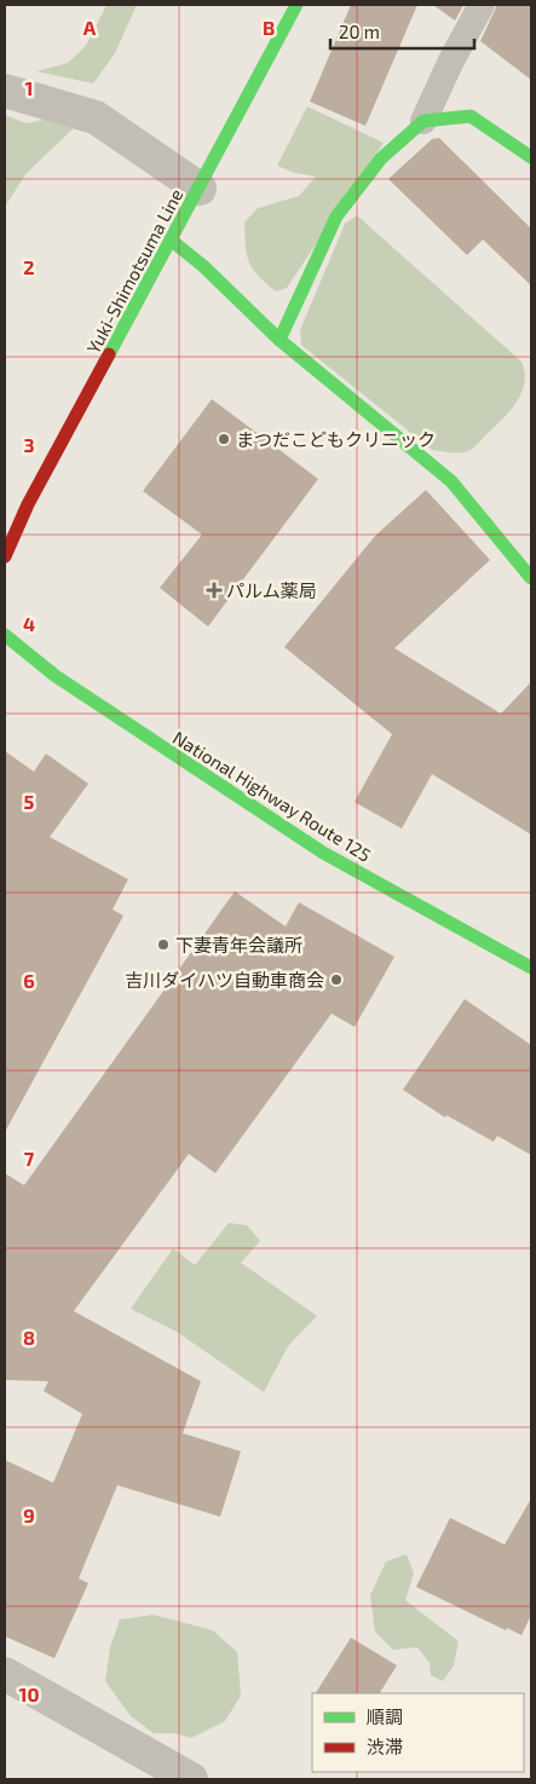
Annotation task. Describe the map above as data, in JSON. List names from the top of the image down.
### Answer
{
  "streets": {
    "main road": ["Yuki-Shimotsuma Line", "National Highway Route 125"]
  },
  "places": {
    "other": ["まつだこどもクリニック", "下妻青年会議所", "吉川ダイハツ自動車商会"],
    "health": ["パルム薬局"]
  },
  "legend": ["順調", "渋滞"],
  "scale_bar": "20 m",
  "grid": {
    "columns": ["A", "B"],
    "rows": [
      "1",
      "2",
      "3",
      "4",
      "5",
      "6",
      "7",
      "8",
      "9",
      "10"
    ]
  }
}
